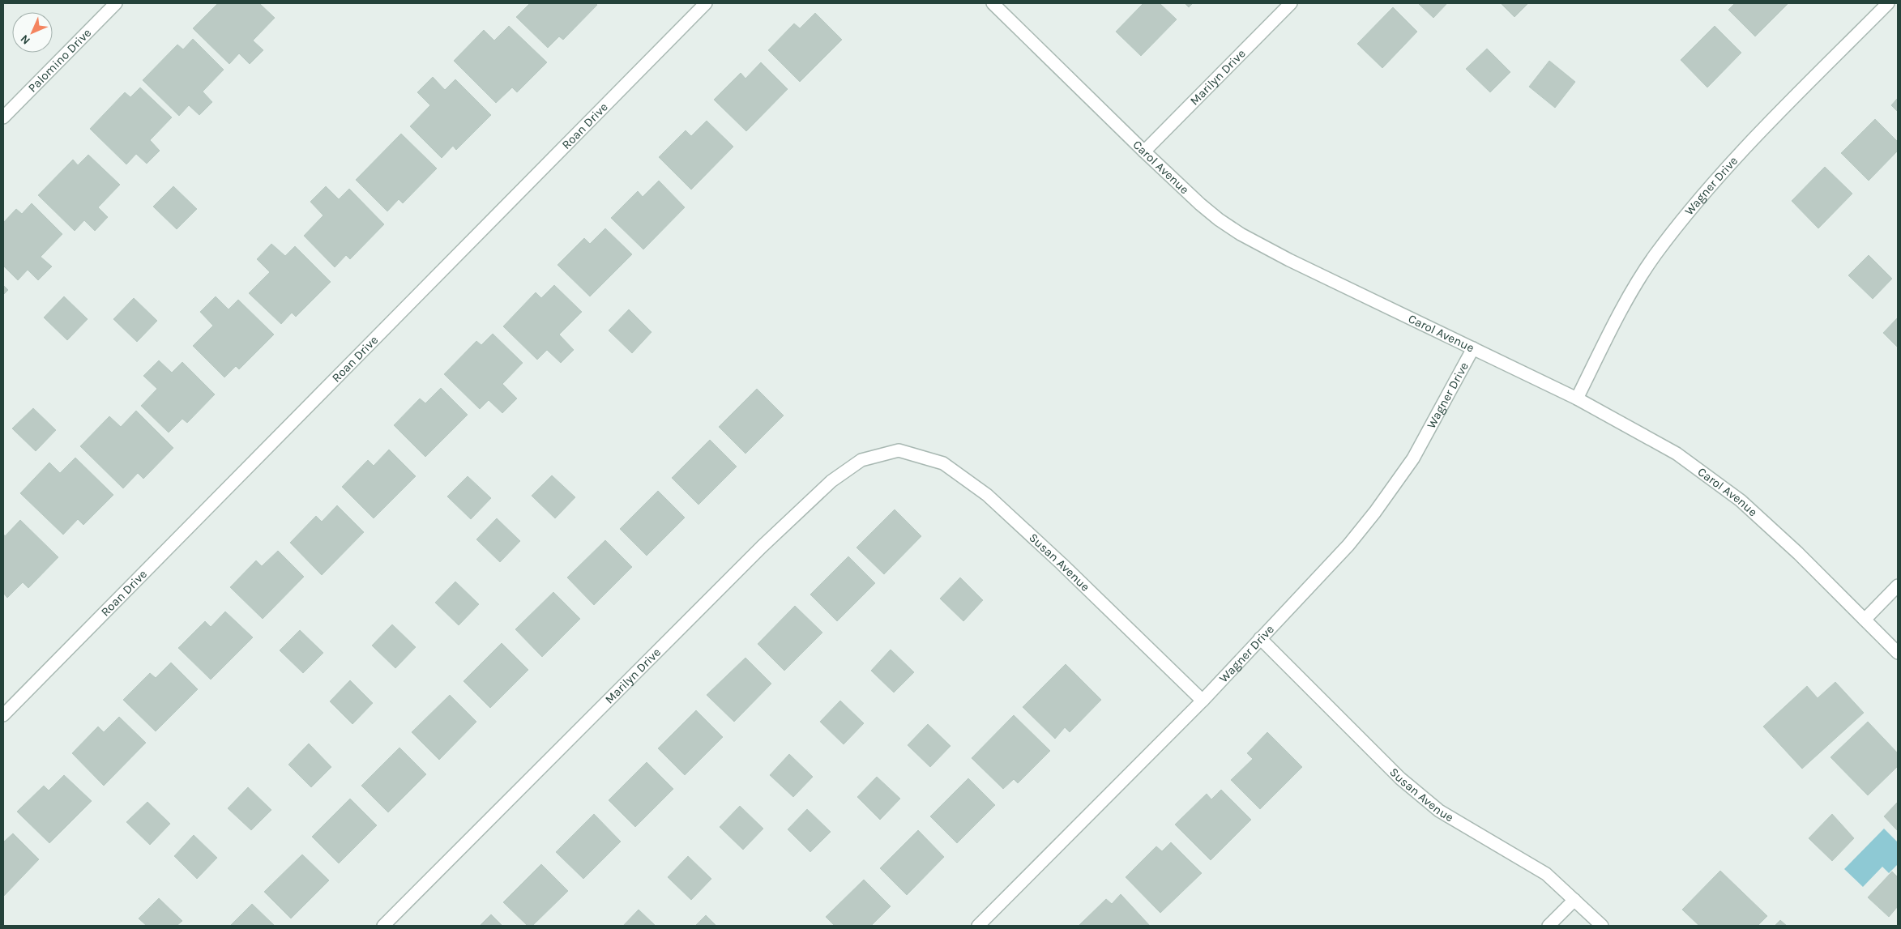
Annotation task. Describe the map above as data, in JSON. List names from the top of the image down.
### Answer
{
  "streets": {
    "street": [
      "Palomino Drive",
      "Marilyn Drive",
      "Roan Drive",
      "Carol Avenue",
      "Wagner Drive",
      "Susan Avenue"
    ]
  },
  "crossings": [
    ["Marilyn Drive", "Carol Avenue"],
    ["Marilyn Drive", "Susan Avenue"],
    ["Carol Avenue", "Wagner Drive"],
    ["Wagner Drive", "Susan Avenue"]
  ],
  "north": "bottom left"
}
